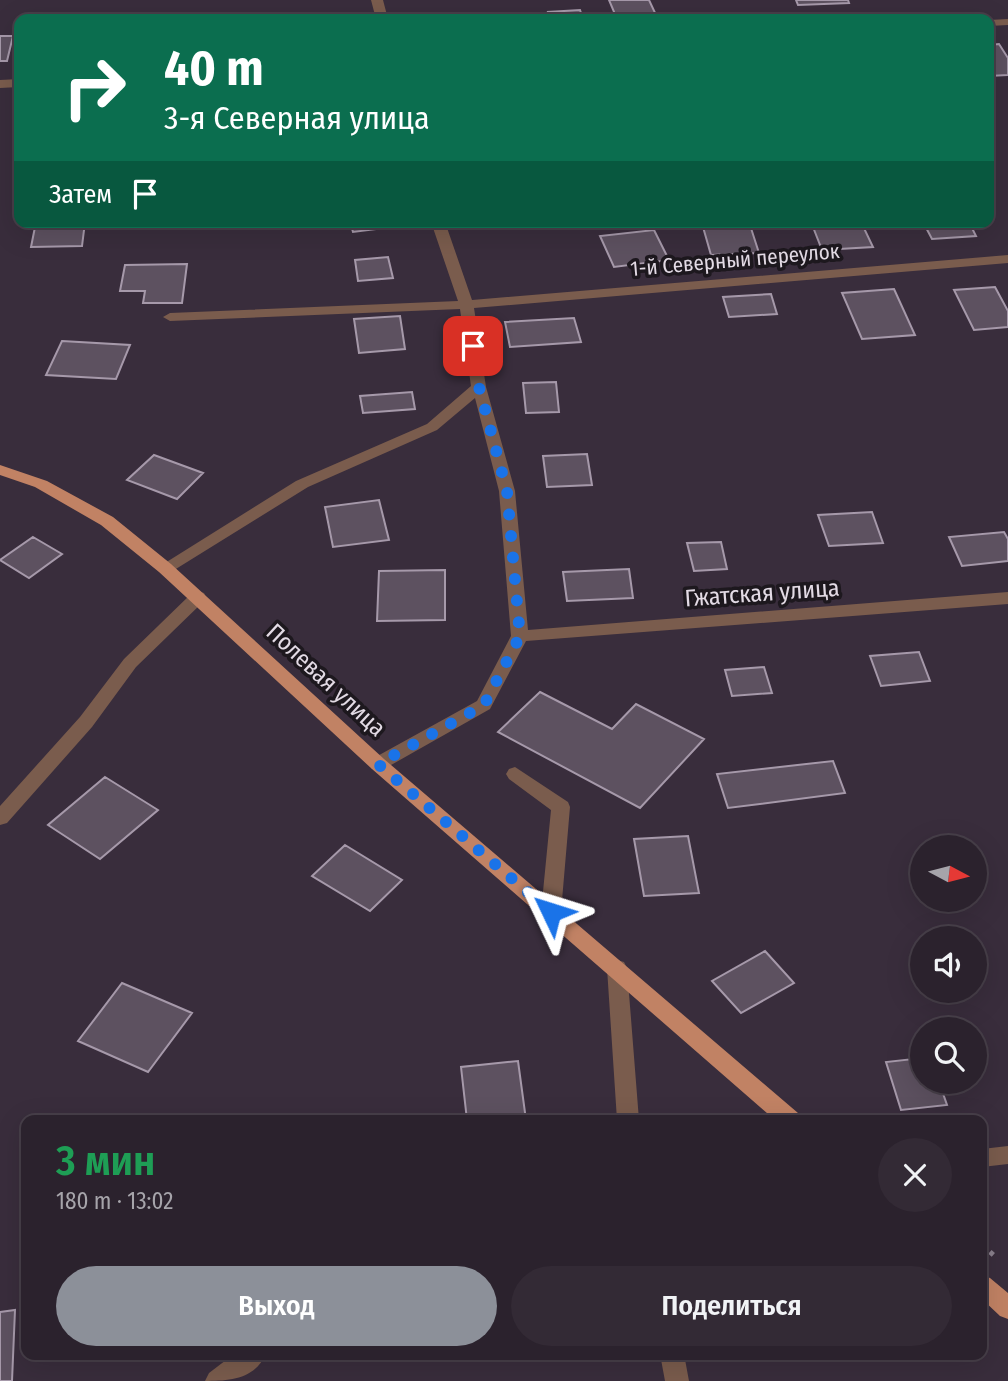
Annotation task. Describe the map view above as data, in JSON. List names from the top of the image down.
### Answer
{
  "streets": {
    "main road": ["Полевая улица"],
    "street": ["1-й Северный переулок", "Гжатская улица"]
  },
  "north": "right",
  "page": {
    "turn": ["40 m", "3-я Северная улица"],
    "then": "Затем",
    "heading": ["3 мин", "180 m · 13:02"],
    "buttons": ["Выход", "Поделиться"]
  }
}
